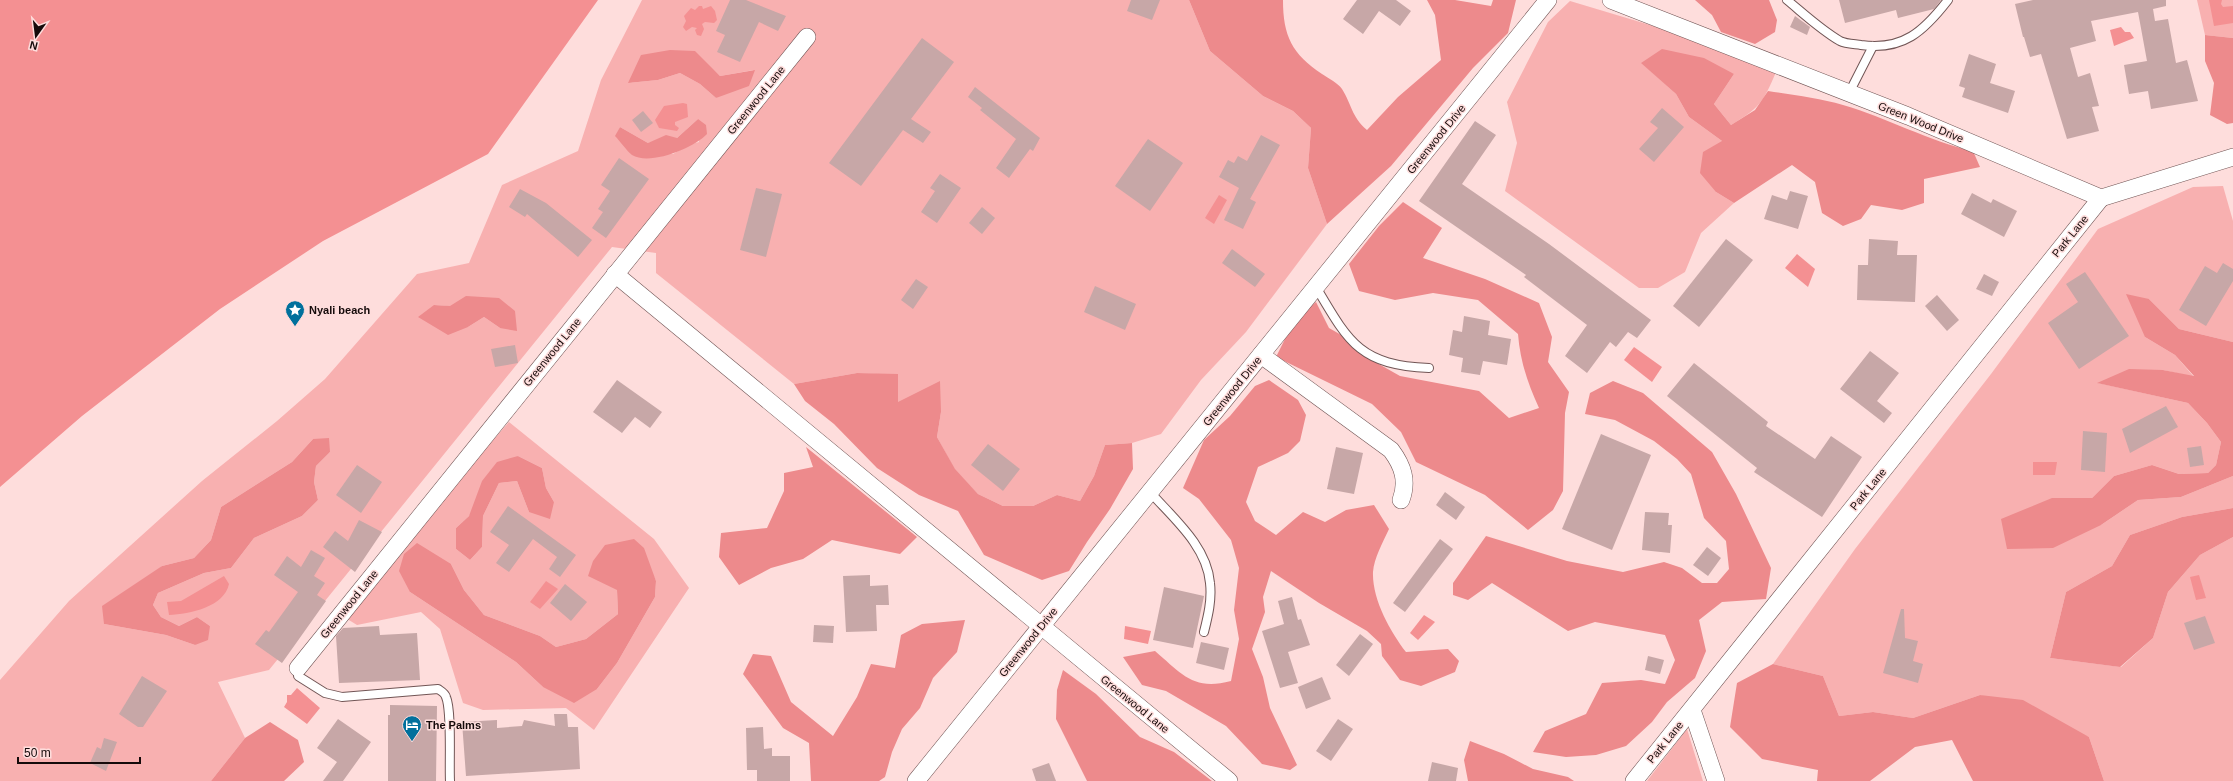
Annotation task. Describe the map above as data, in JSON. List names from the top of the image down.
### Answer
{
  "streets": {
    "street": [
      "Greenwood Lane",
      "Green Wood Drive",
      "Greenwood Drive",
      "Park Lane"
    ]
  },
  "crossings": [
    ["Greenwood Lane", "Greenwood Drive"],
    ["Green Wood Drive", "Park Lane"]
  ],
  "places": {
    "place": ["Nyali beach"],
    "hotel": ["The Palms"]
  },
  "scale_bar": "50 m",
  "north": "bottom"
}
